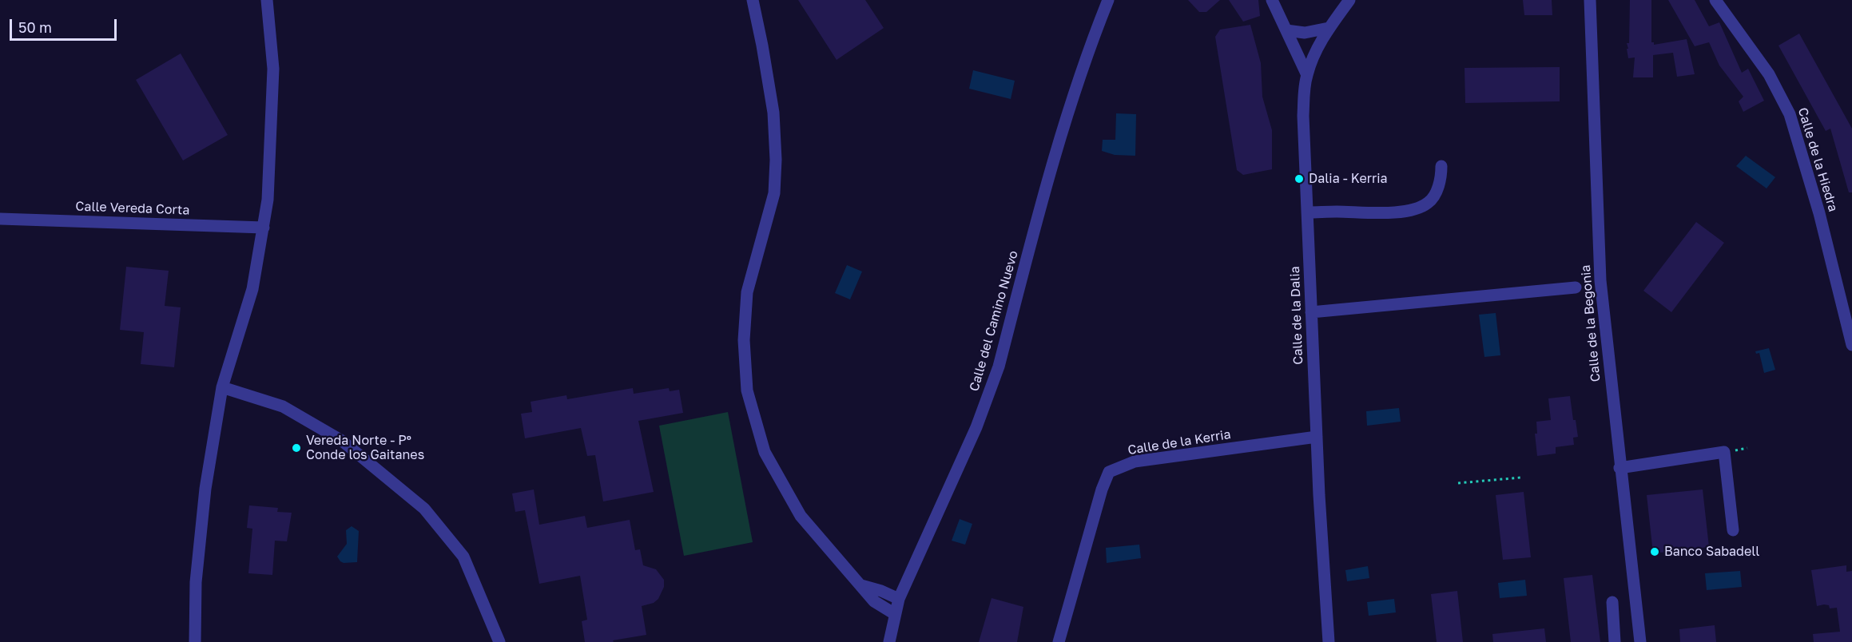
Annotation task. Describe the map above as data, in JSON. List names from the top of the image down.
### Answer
{
  "streets": {
    "street": [
      "Calle de la Hiedra",
      "Calle Vereda Corta",
      "Calle de la Dalia",
      "Calle del Camino Nuevo",
      "Calle de la Begonia",
      "Calle de la Kerria"
    ]
  },
  "crossings": [
    ["Calle de la Dalia", "Calle de la Kerria"]
  ],
  "places": ["Dalia - Kerria", "Vereda Norte - Pº Conde los Gaitanes", "Banco Sabadell"],
  "scale_bar": "50 m"
}
